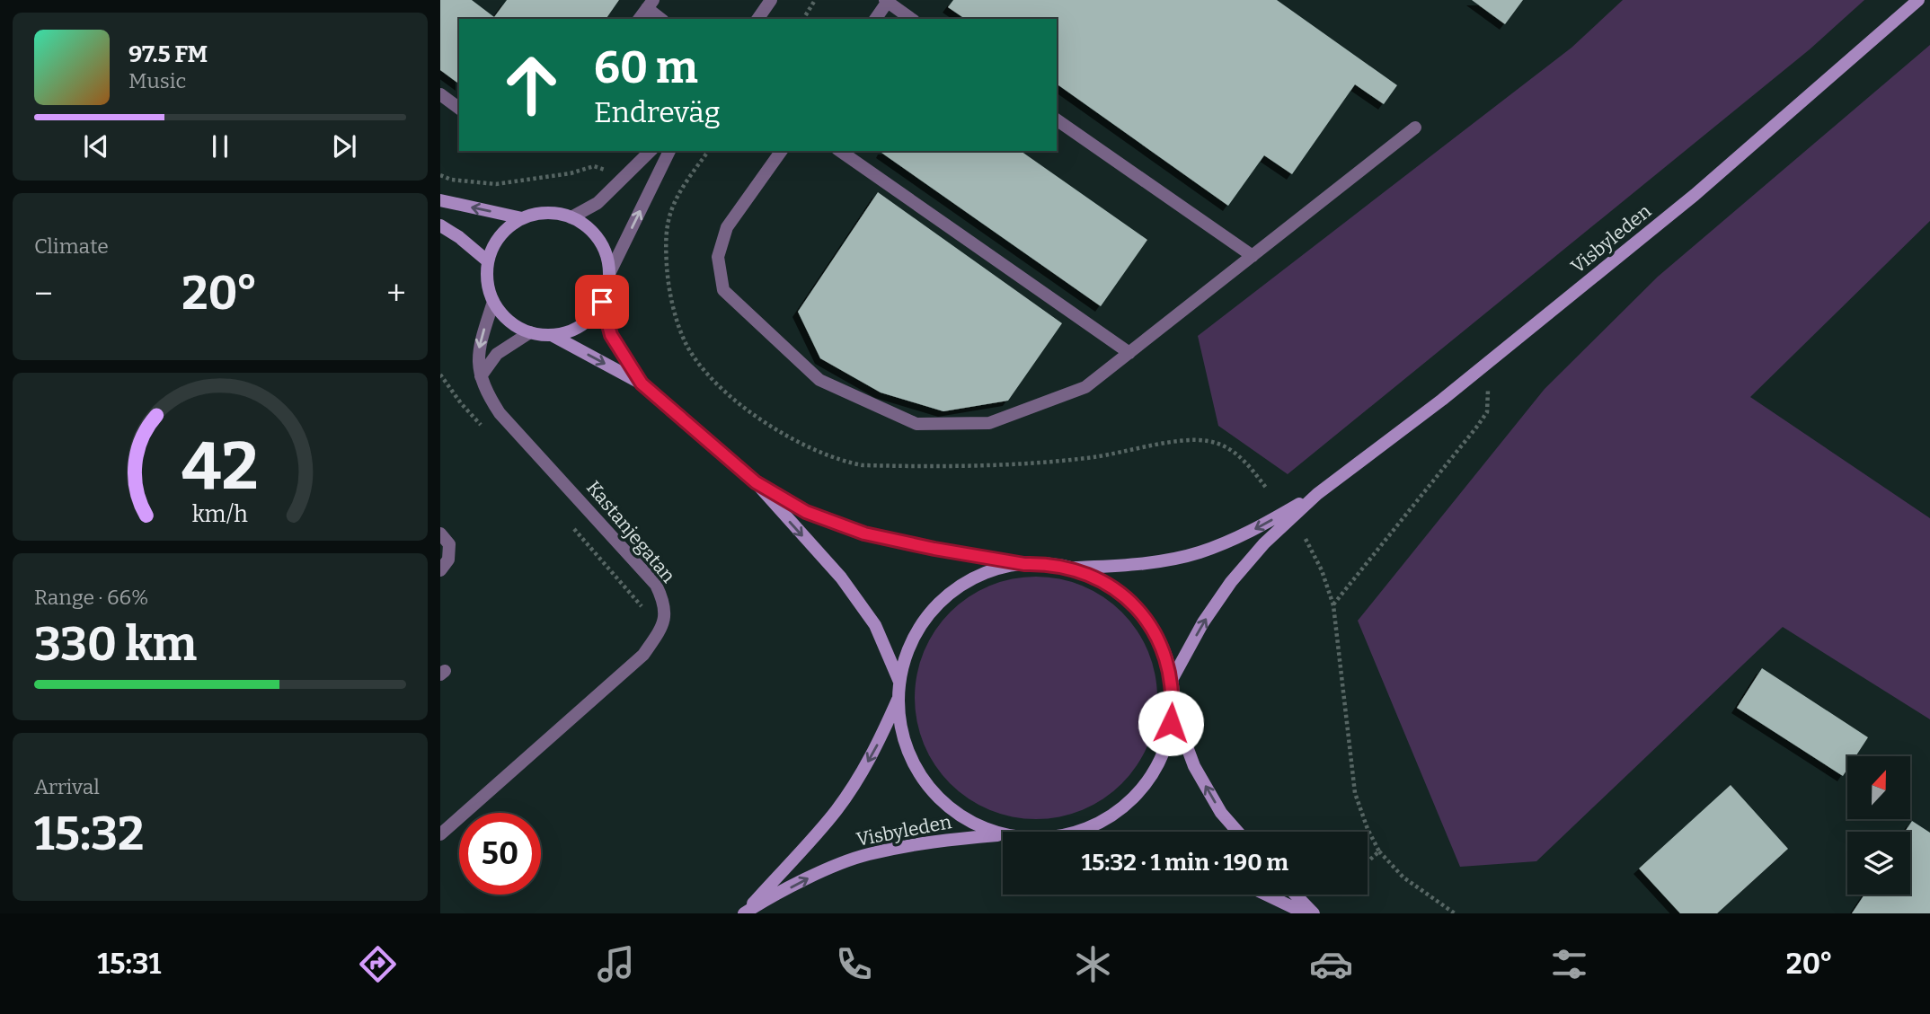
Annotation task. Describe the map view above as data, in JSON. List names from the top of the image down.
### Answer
{
  "streets": {
    "main road": ["Visbyleden"],
    "street": ["Kastanjegatan"]
  },
  "north": "top",
  "page": {
    "turn": ["60 m", "Endreväg"],
    "song": ["97.5 FM", "Music"],
    "tile": [
      "Climate",
      ["Range · 66%", "330 km"],
      ["Arrival", "15:32"]
    ],
    "heat": ["−", "20°", "+"],
    "limit": "50",
    "trip": "15:32 · 1 min · 190 m",
    "tabs": ["15:31", "20°"],
    "gauge": ["42", "km/h"]
  }
}
